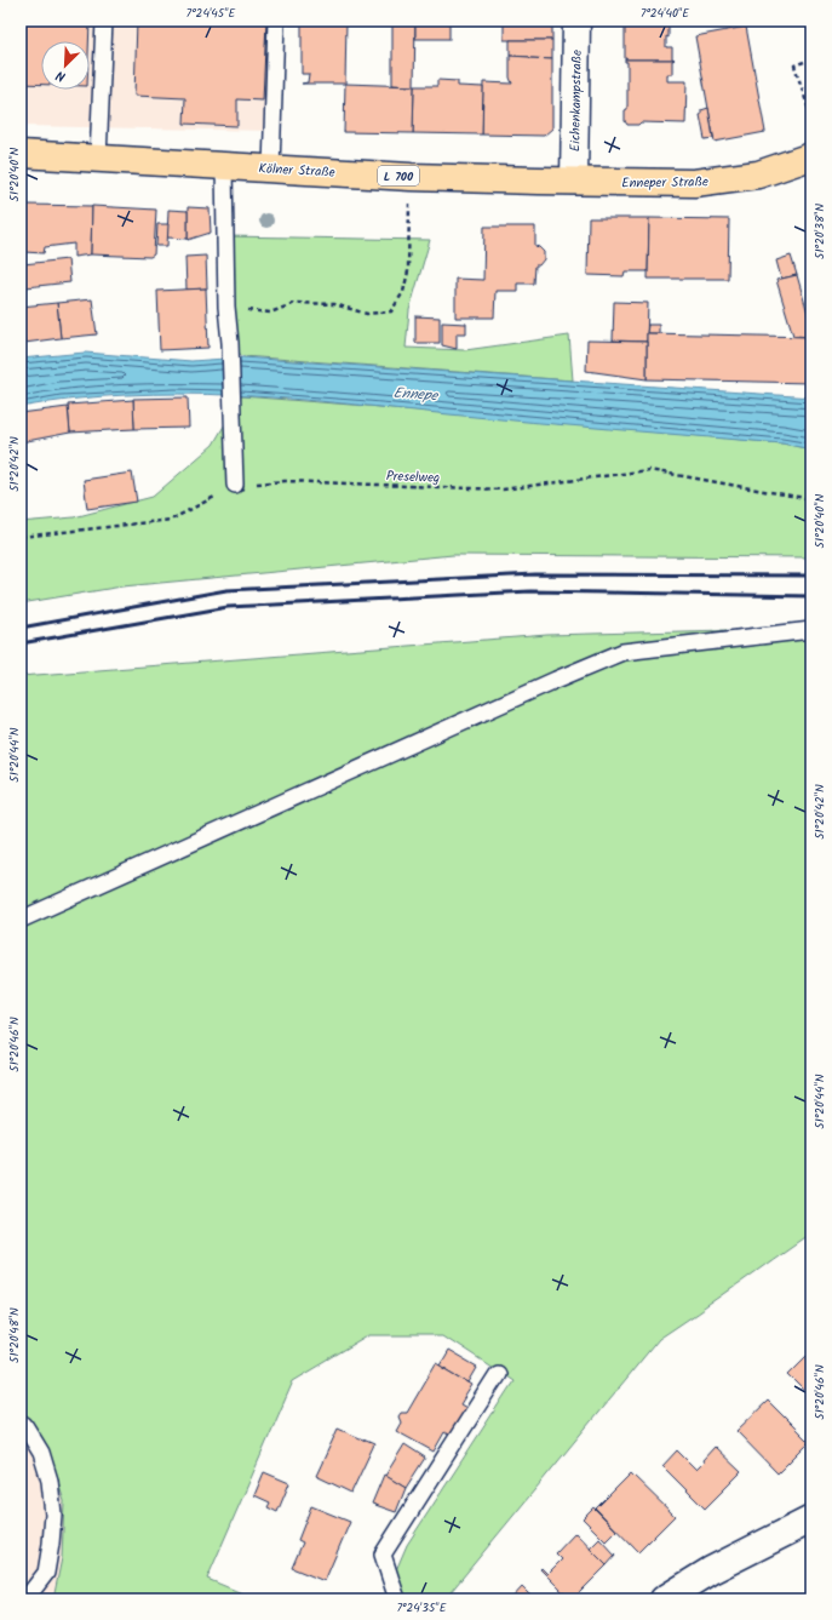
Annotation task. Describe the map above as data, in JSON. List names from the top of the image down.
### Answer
{
  "streets": {
    "main road": [
      "Eichenkampstraße",
      "Kölner Straße",
      "L 700",
      "Enneper Straße"
    ],
    "path": ["Preselweg"]
  },
  "crossings": [
    ["Eichenkampstraße", "Kölner Straße"],
    ["Eichenkampstraße", "Enneper Straße"],
    ["Kölner Straße", "Enneper Straße"]
  ],
  "water": ["Ennepe"],
  "north": "bottom left",
  "coordinates": [
    "7°24'45\"E",
    "7°24'40\"E",
    "51°20'40\"N",
    "51°20'38\"N",
    "51°20'42\"N",
    "51°20'44\"N",
    "51°20'46\"N",
    "51°20'48\"N",
    "7°24'35\"E"
  ]
}
